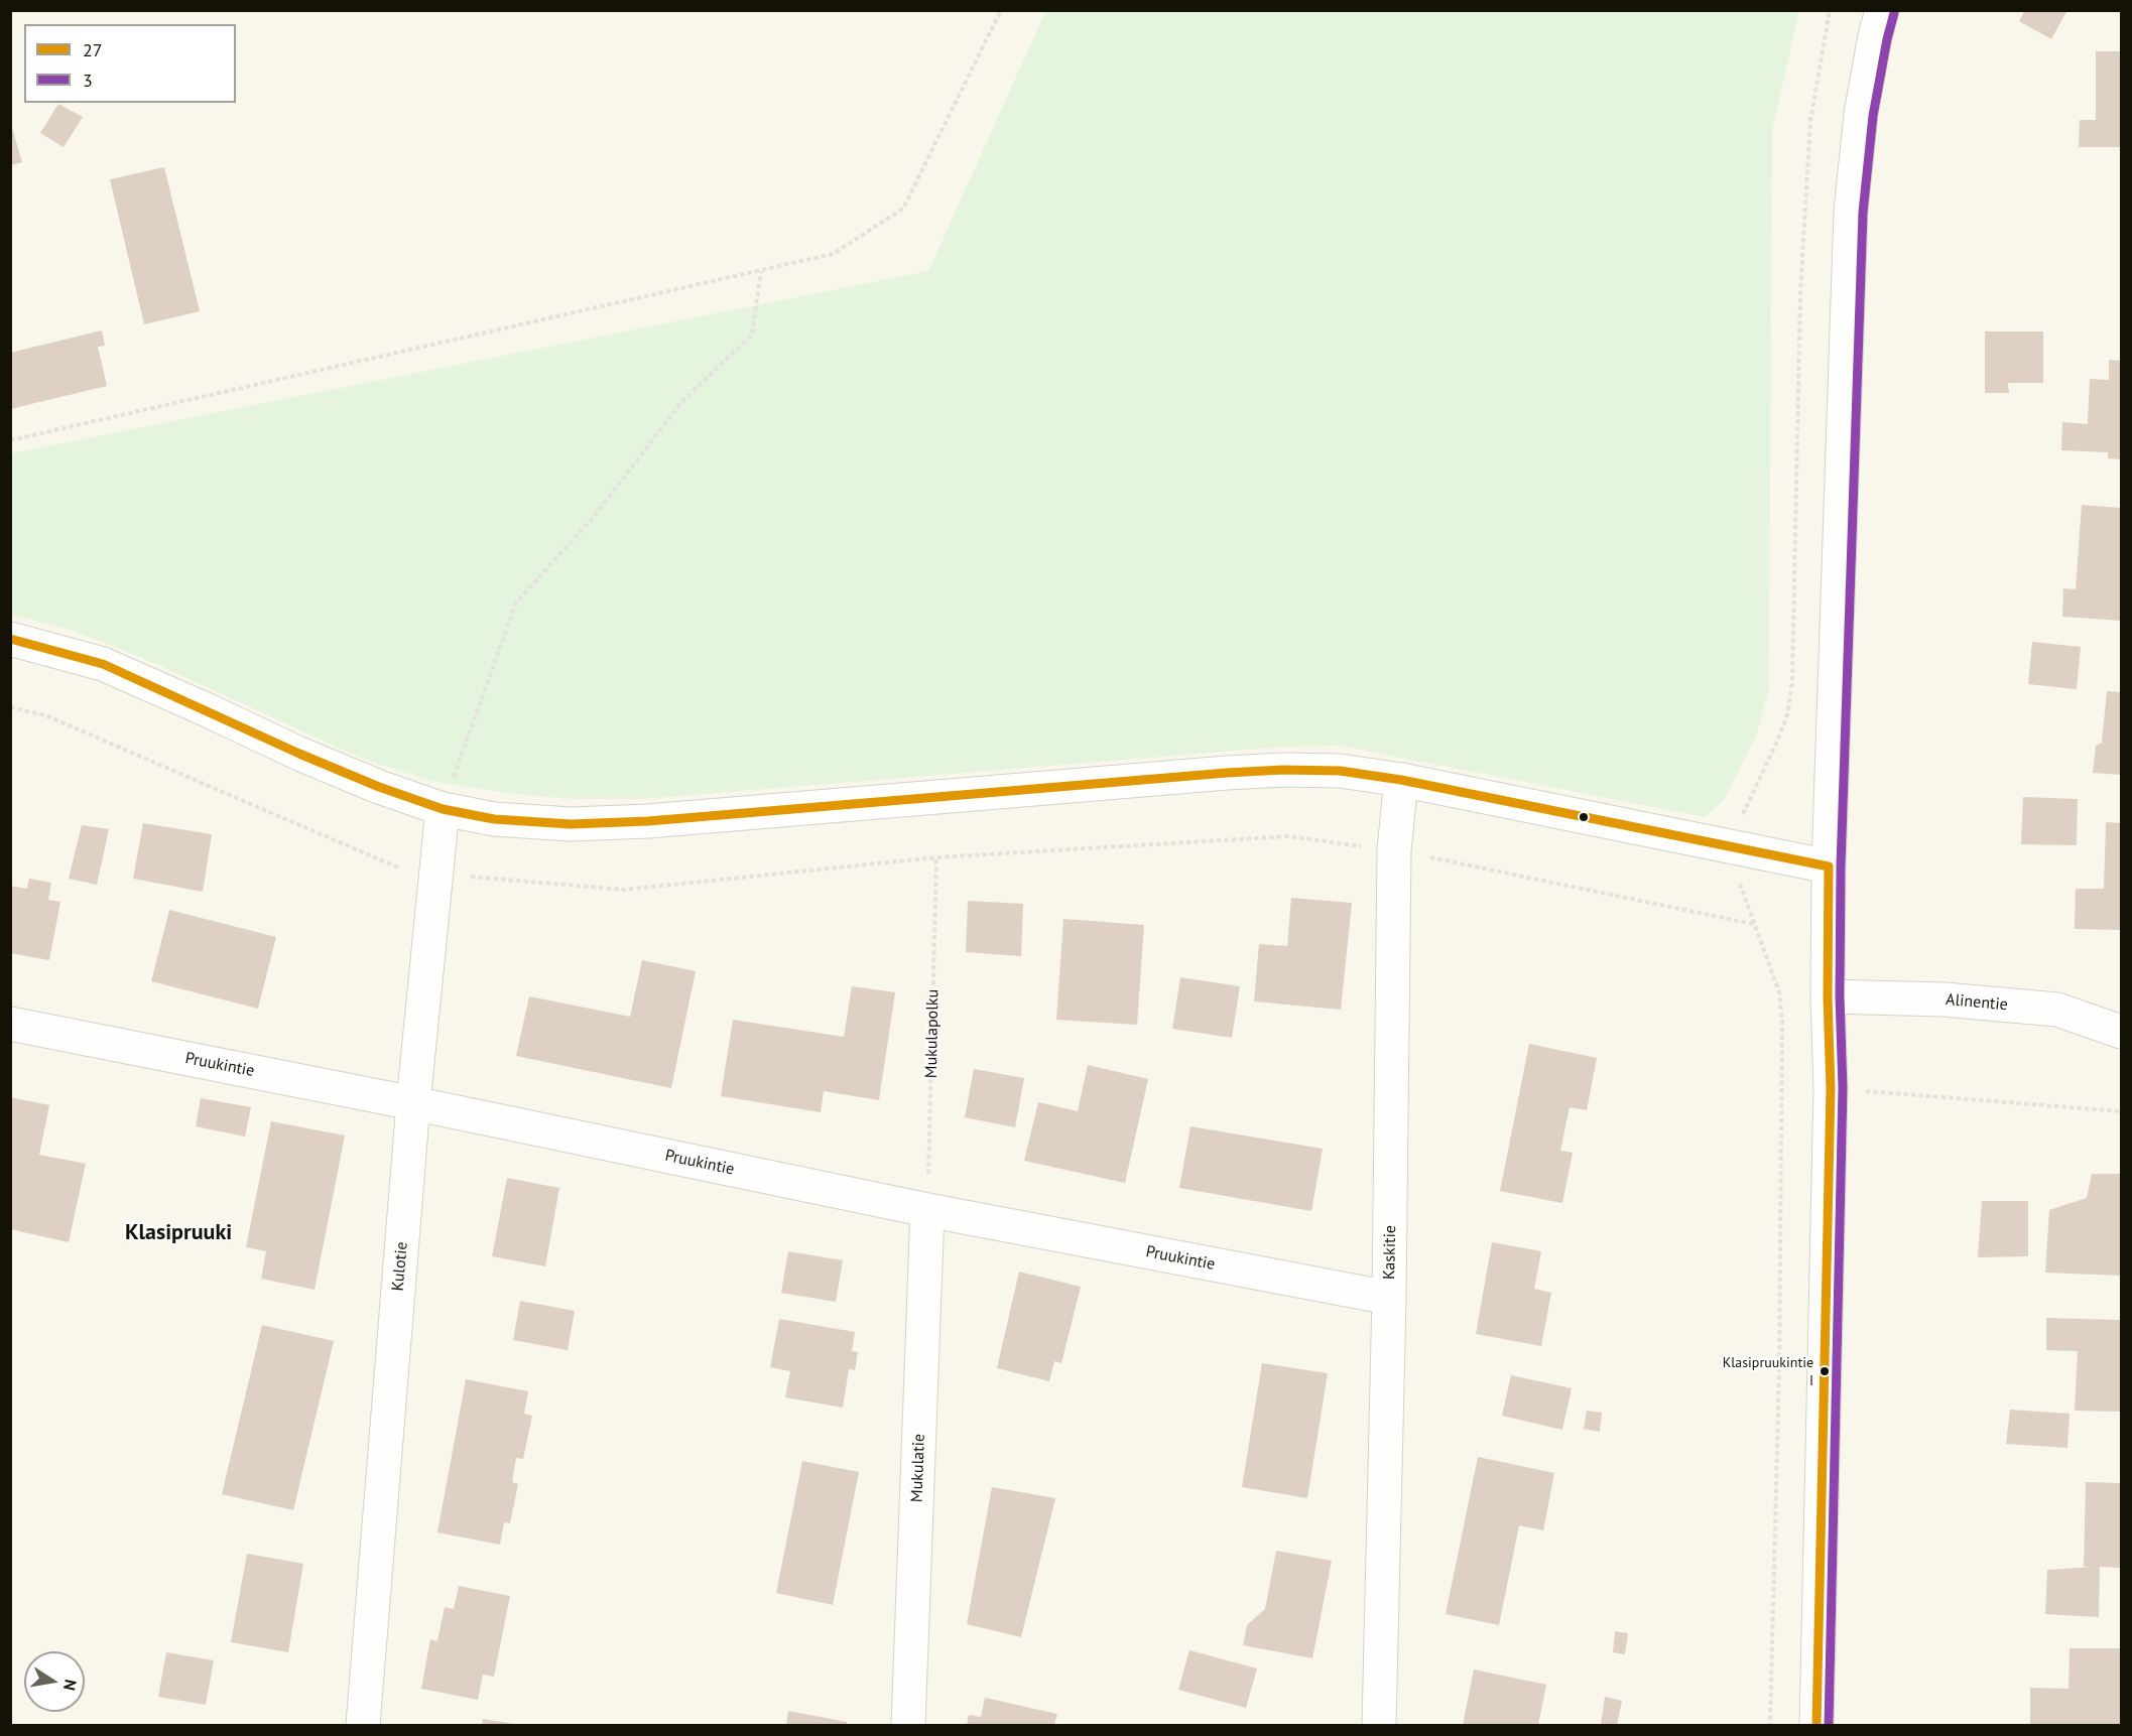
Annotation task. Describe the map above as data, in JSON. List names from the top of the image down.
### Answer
{
  "streets": {
    "street": [
      "Alinentie",
      "Pruukintie",
      "Kaskitie",
      "Kulotie",
      "Mukulatie"
    ],
    "path": ["Mukulapolku"]
  },
  "crossings": [
    ["Mukulapolku", "Pruukintie"],
    ["Mukulapolku", "Mukulatie"],
    ["Pruukintie", "Kaskitie"],
    ["Pruukintie", "Kulotie"],
    ["Pruukintie", "Mukulatie"]
  ],
  "districts": ["Klasipruuki"],
  "places": ["Klasipruukintie I"],
  "lines": ["transit line 3", "transit line 27"],
  "legend": ["27", "3"],
  "north": "right"
}
